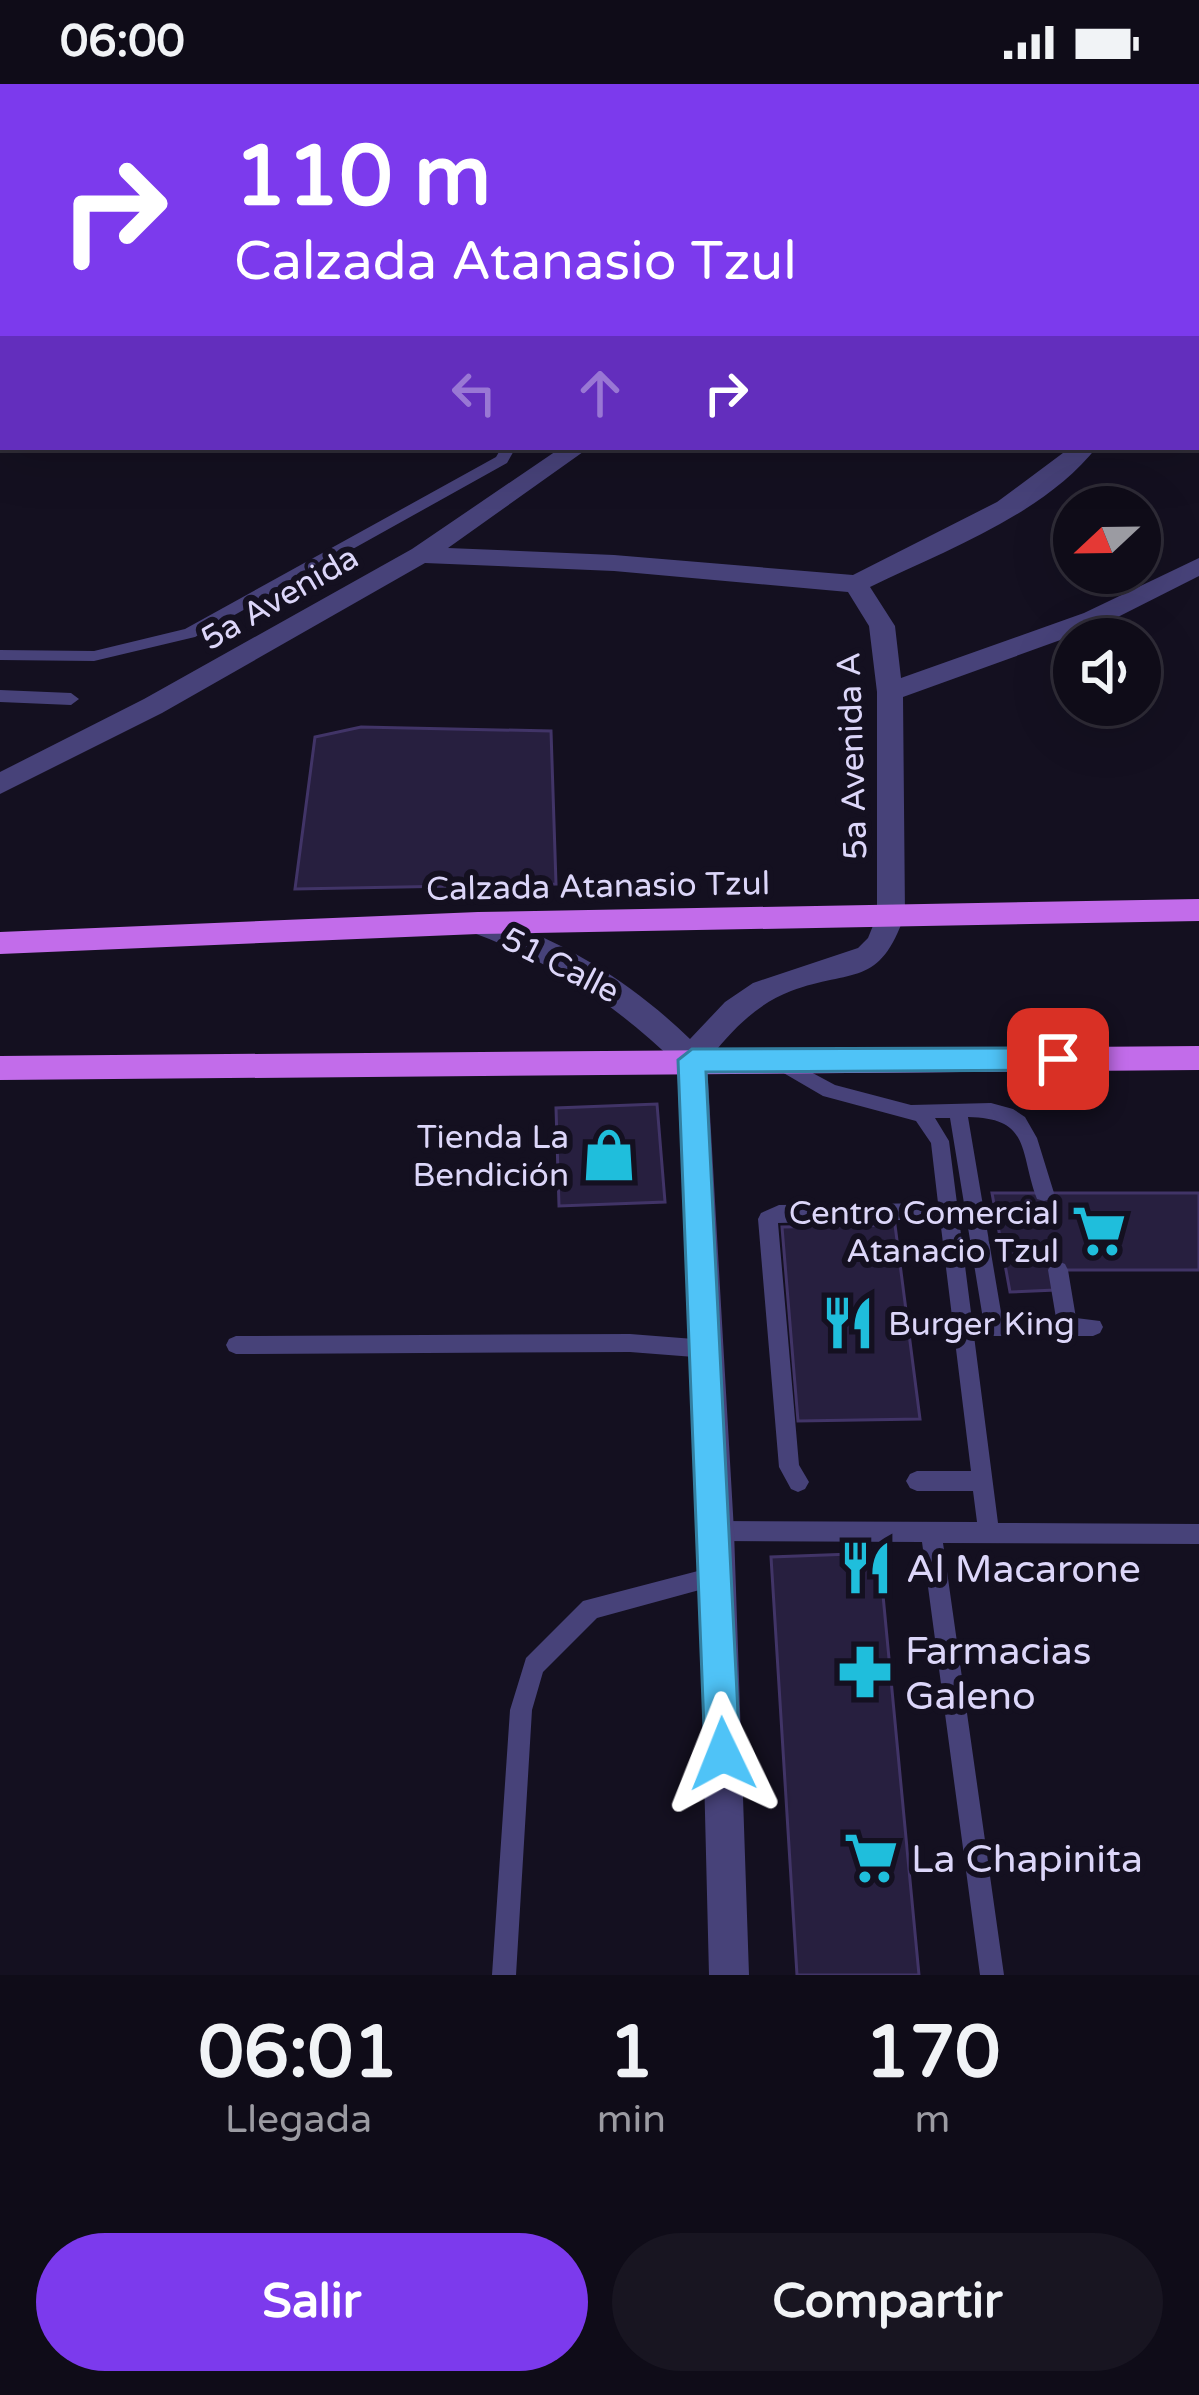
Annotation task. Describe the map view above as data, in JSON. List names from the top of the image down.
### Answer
{
  "streets": {
    "main road": ["Calzada Atanasio Tzul"],
    "street": ["5a Avenida", "5a Avenida A", "51 Calle"]
  },
  "crossings": [
    ["5a Avenida A", "Calzada Atanasio Tzul"],
    ["Calzada Atanasio Tzul", "51 Calle"]
  ],
  "places": {
    "shop": ["Tienda La Bendición"],
    "supermarket": ["Centro Comercial Atanacio Tzul", "La Chapinita"],
    "restaurant": ["Burger King", "Al Macarone"],
    "pharmacy": ["Farmacias Galeno"]
  },
  "north": "left",
  "page": {
    "status": "06:00",
    "turn": ["110 m", "Calzada Atanasio Tzul"],
    "eta": [
      "06:01",
      "Llegada",
      "1",
      "min",
      "170",
      "m"
    ],
    "buttons": ["Salir", "Compartir"]
  }
}
